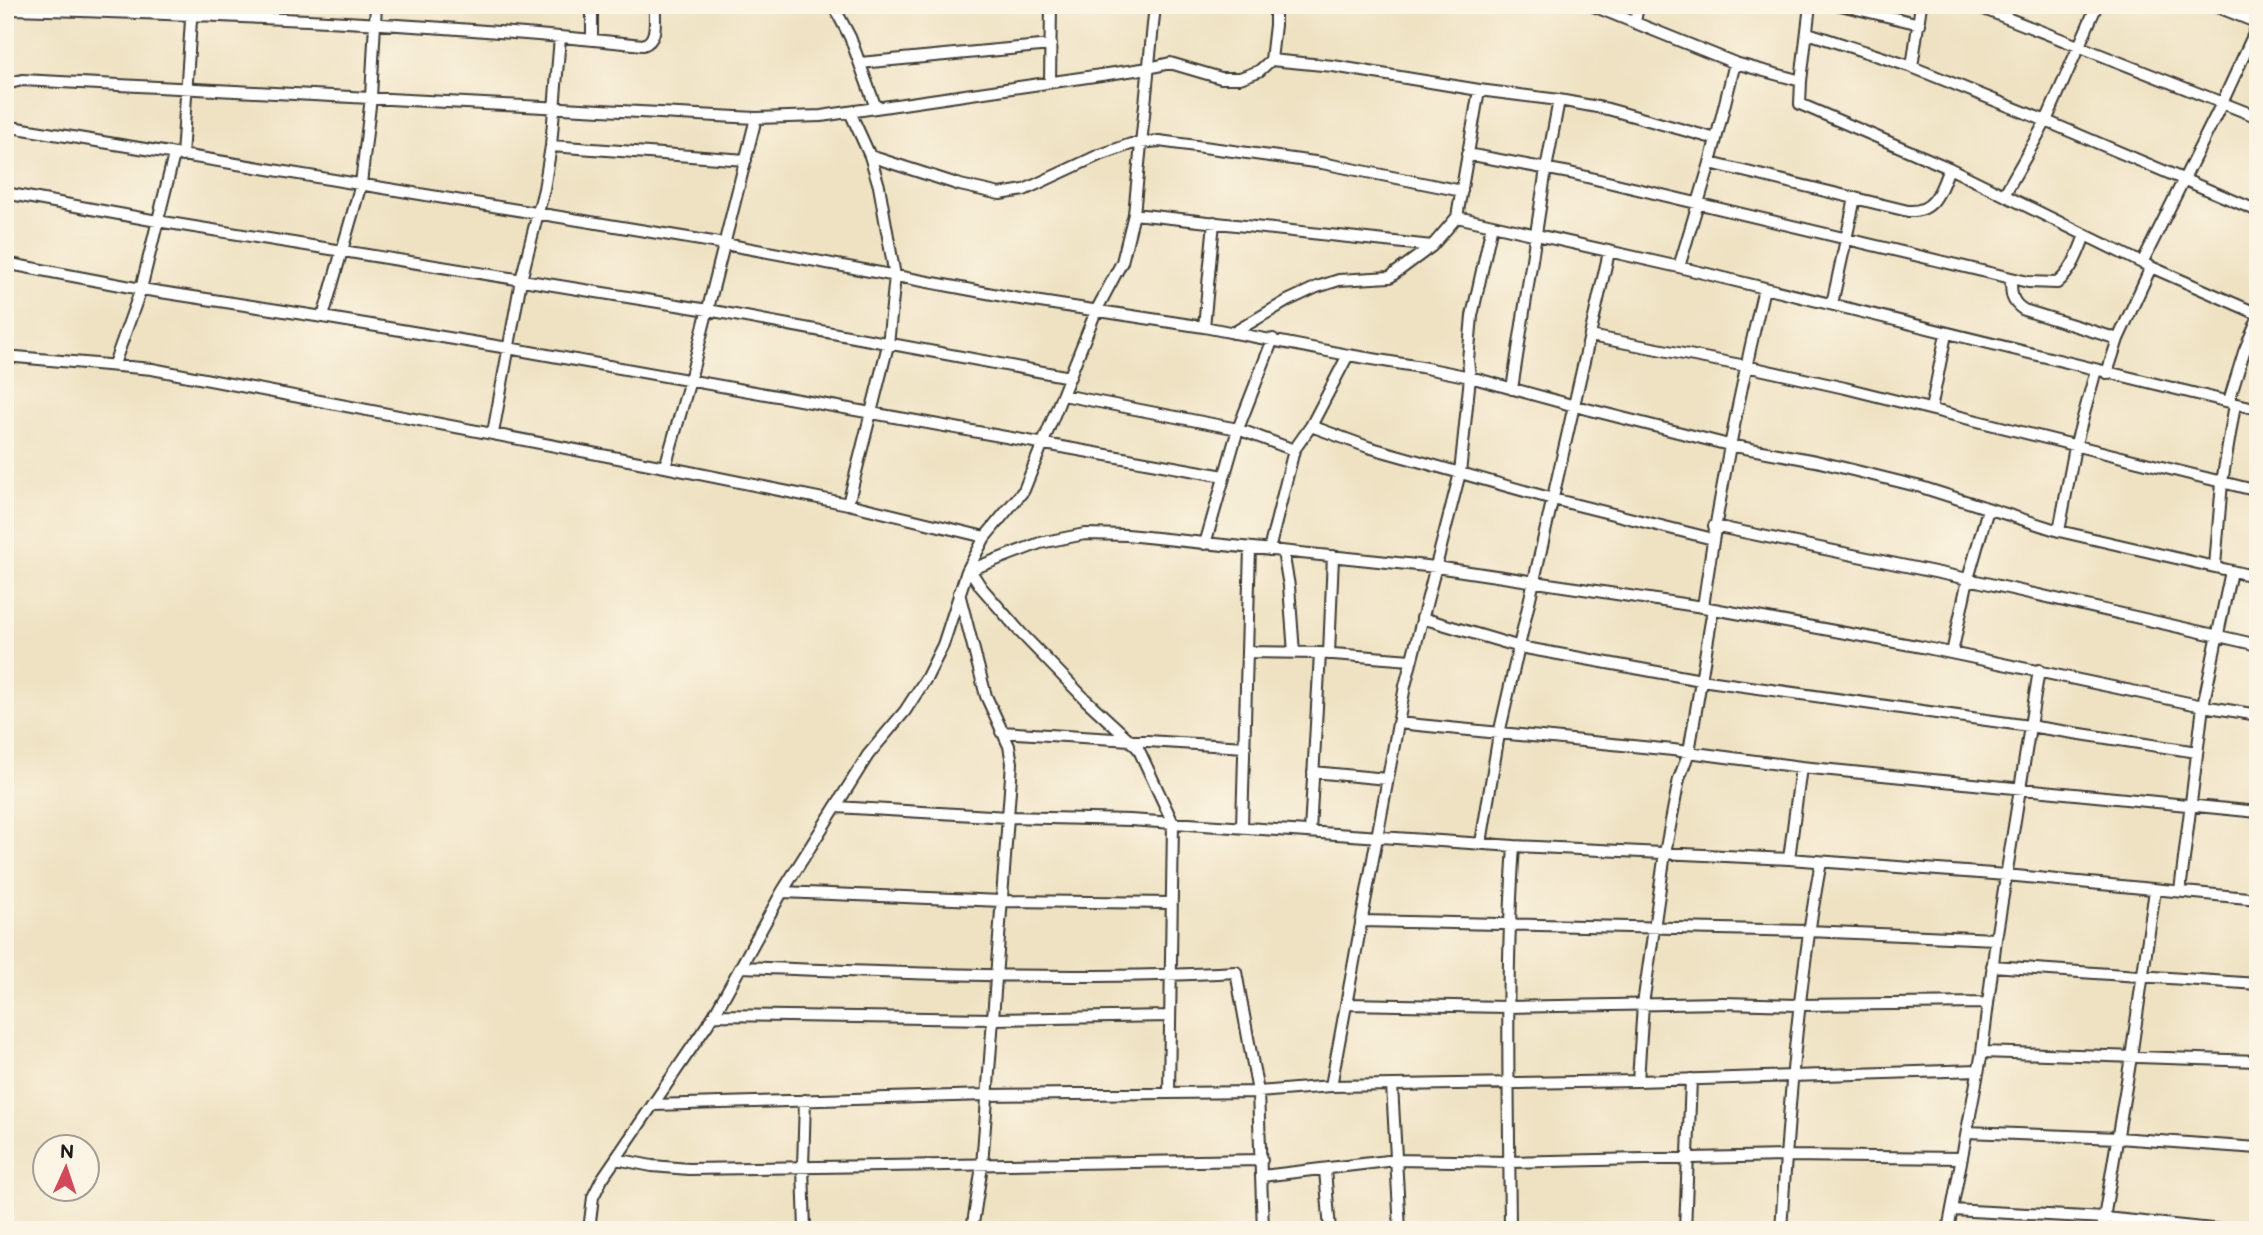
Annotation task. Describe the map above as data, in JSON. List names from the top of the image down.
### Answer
{
  "north": "top"
}
